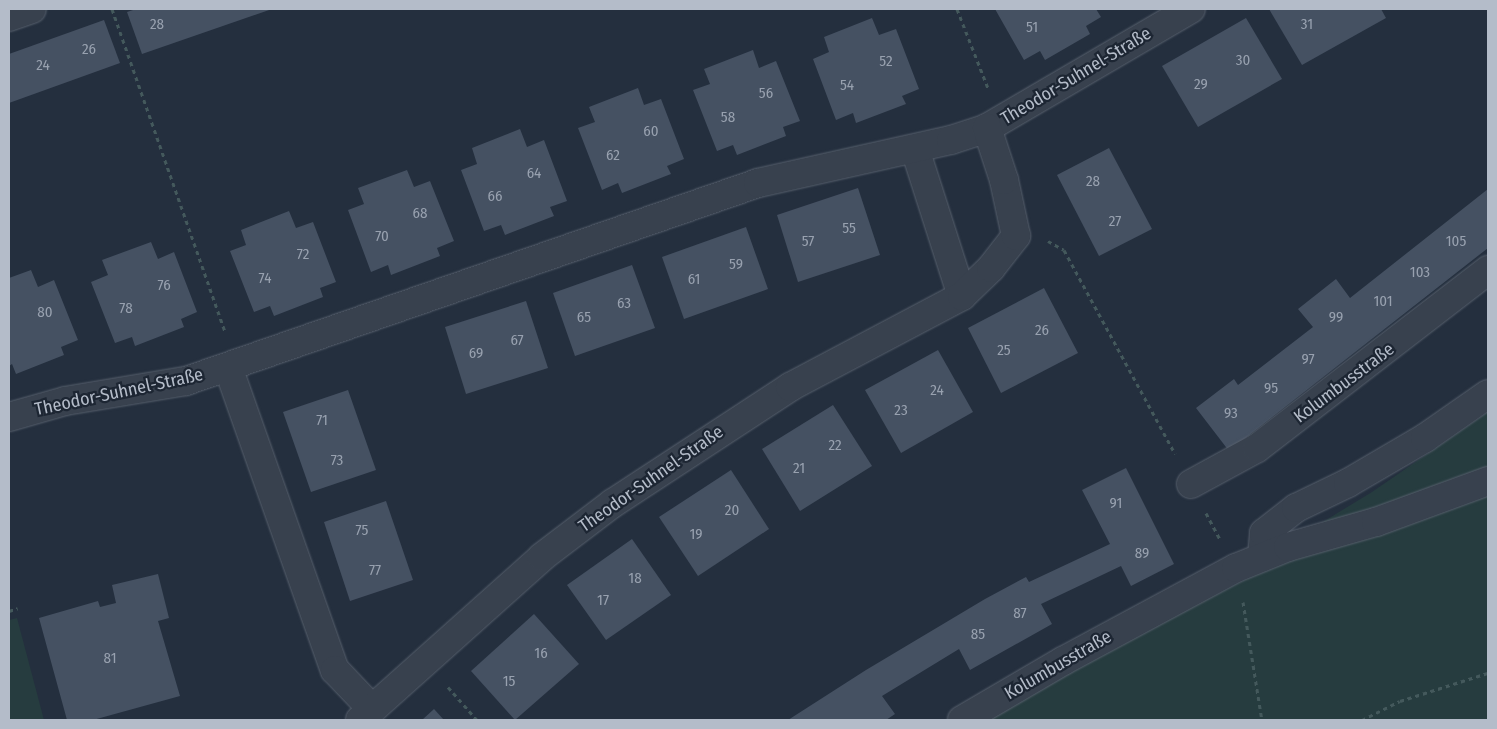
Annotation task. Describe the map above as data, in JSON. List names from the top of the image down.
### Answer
{
  "streets": {
    "street": ["Theodor-Suhnel-Straße", "Kolumbusstraße"]
  },
  "house_numbers": [
    "28",
    "31",
    "51",
    "26",
    "30",
    "52",
    "24",
    "29",
    "54",
    "56",
    "58",
    "60",
    "62",
    "64",
    "28",
    "66",
    "68",
    "27",
    "55",
    "70",
    "57",
    "105",
    "72",
    "59",
    "103",
    "74",
    "61",
    "76",
    "101",
    "63",
    "78",
    "80",
    "65",
    "99",
    "26",
    "67",
    "25",
    "69",
    "97",
    "95",
    "24",
    "23",
    "93",
    "71",
    "22",
    "73",
    "21",
    "91",
    "20",
    "75",
    "19",
    "89",
    "77",
    "18",
    "17",
    "87",
    "85",
    "16",
    "81",
    "15"
  ]
}
